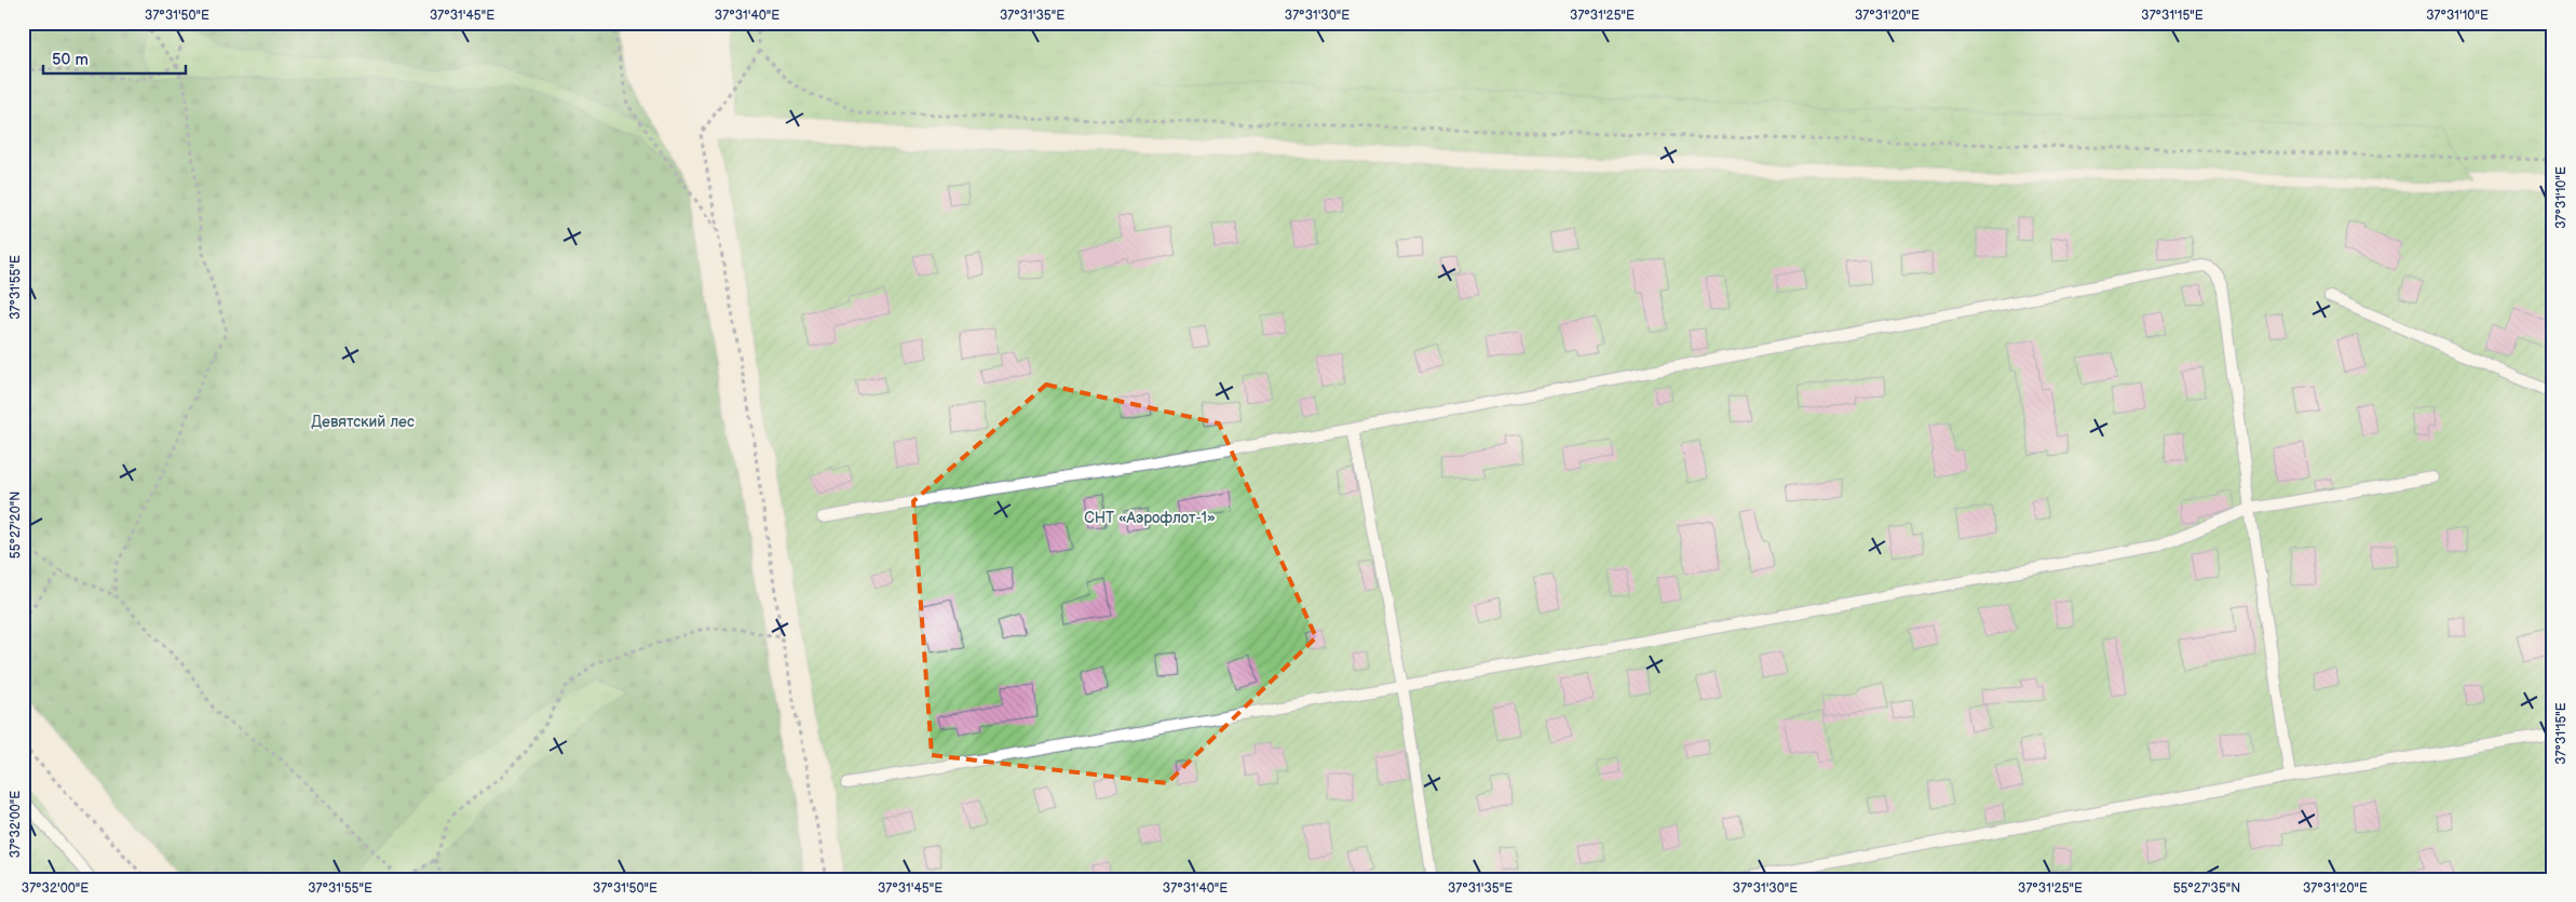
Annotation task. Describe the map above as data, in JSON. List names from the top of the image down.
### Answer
{
  "parks": ["Девятский лес", "СНТ «Аэрофлот-1»"],
  "scale_bar": "50 m",
  "coordinates": [
    "37°31'50\"E",
    "37°31'45\"E",
    "37°31'40\"E",
    "37°31'35\"E",
    "37°31'30\"E",
    "37°31'25\"E",
    "37°31'20\"E",
    "37°31'15\"E",
    "37°31'10\"E",
    "37°31'55\"E",
    "55°27'20\"N",
    "37°32'00\"E",
    "55°27'35\"N"
  ]
}
